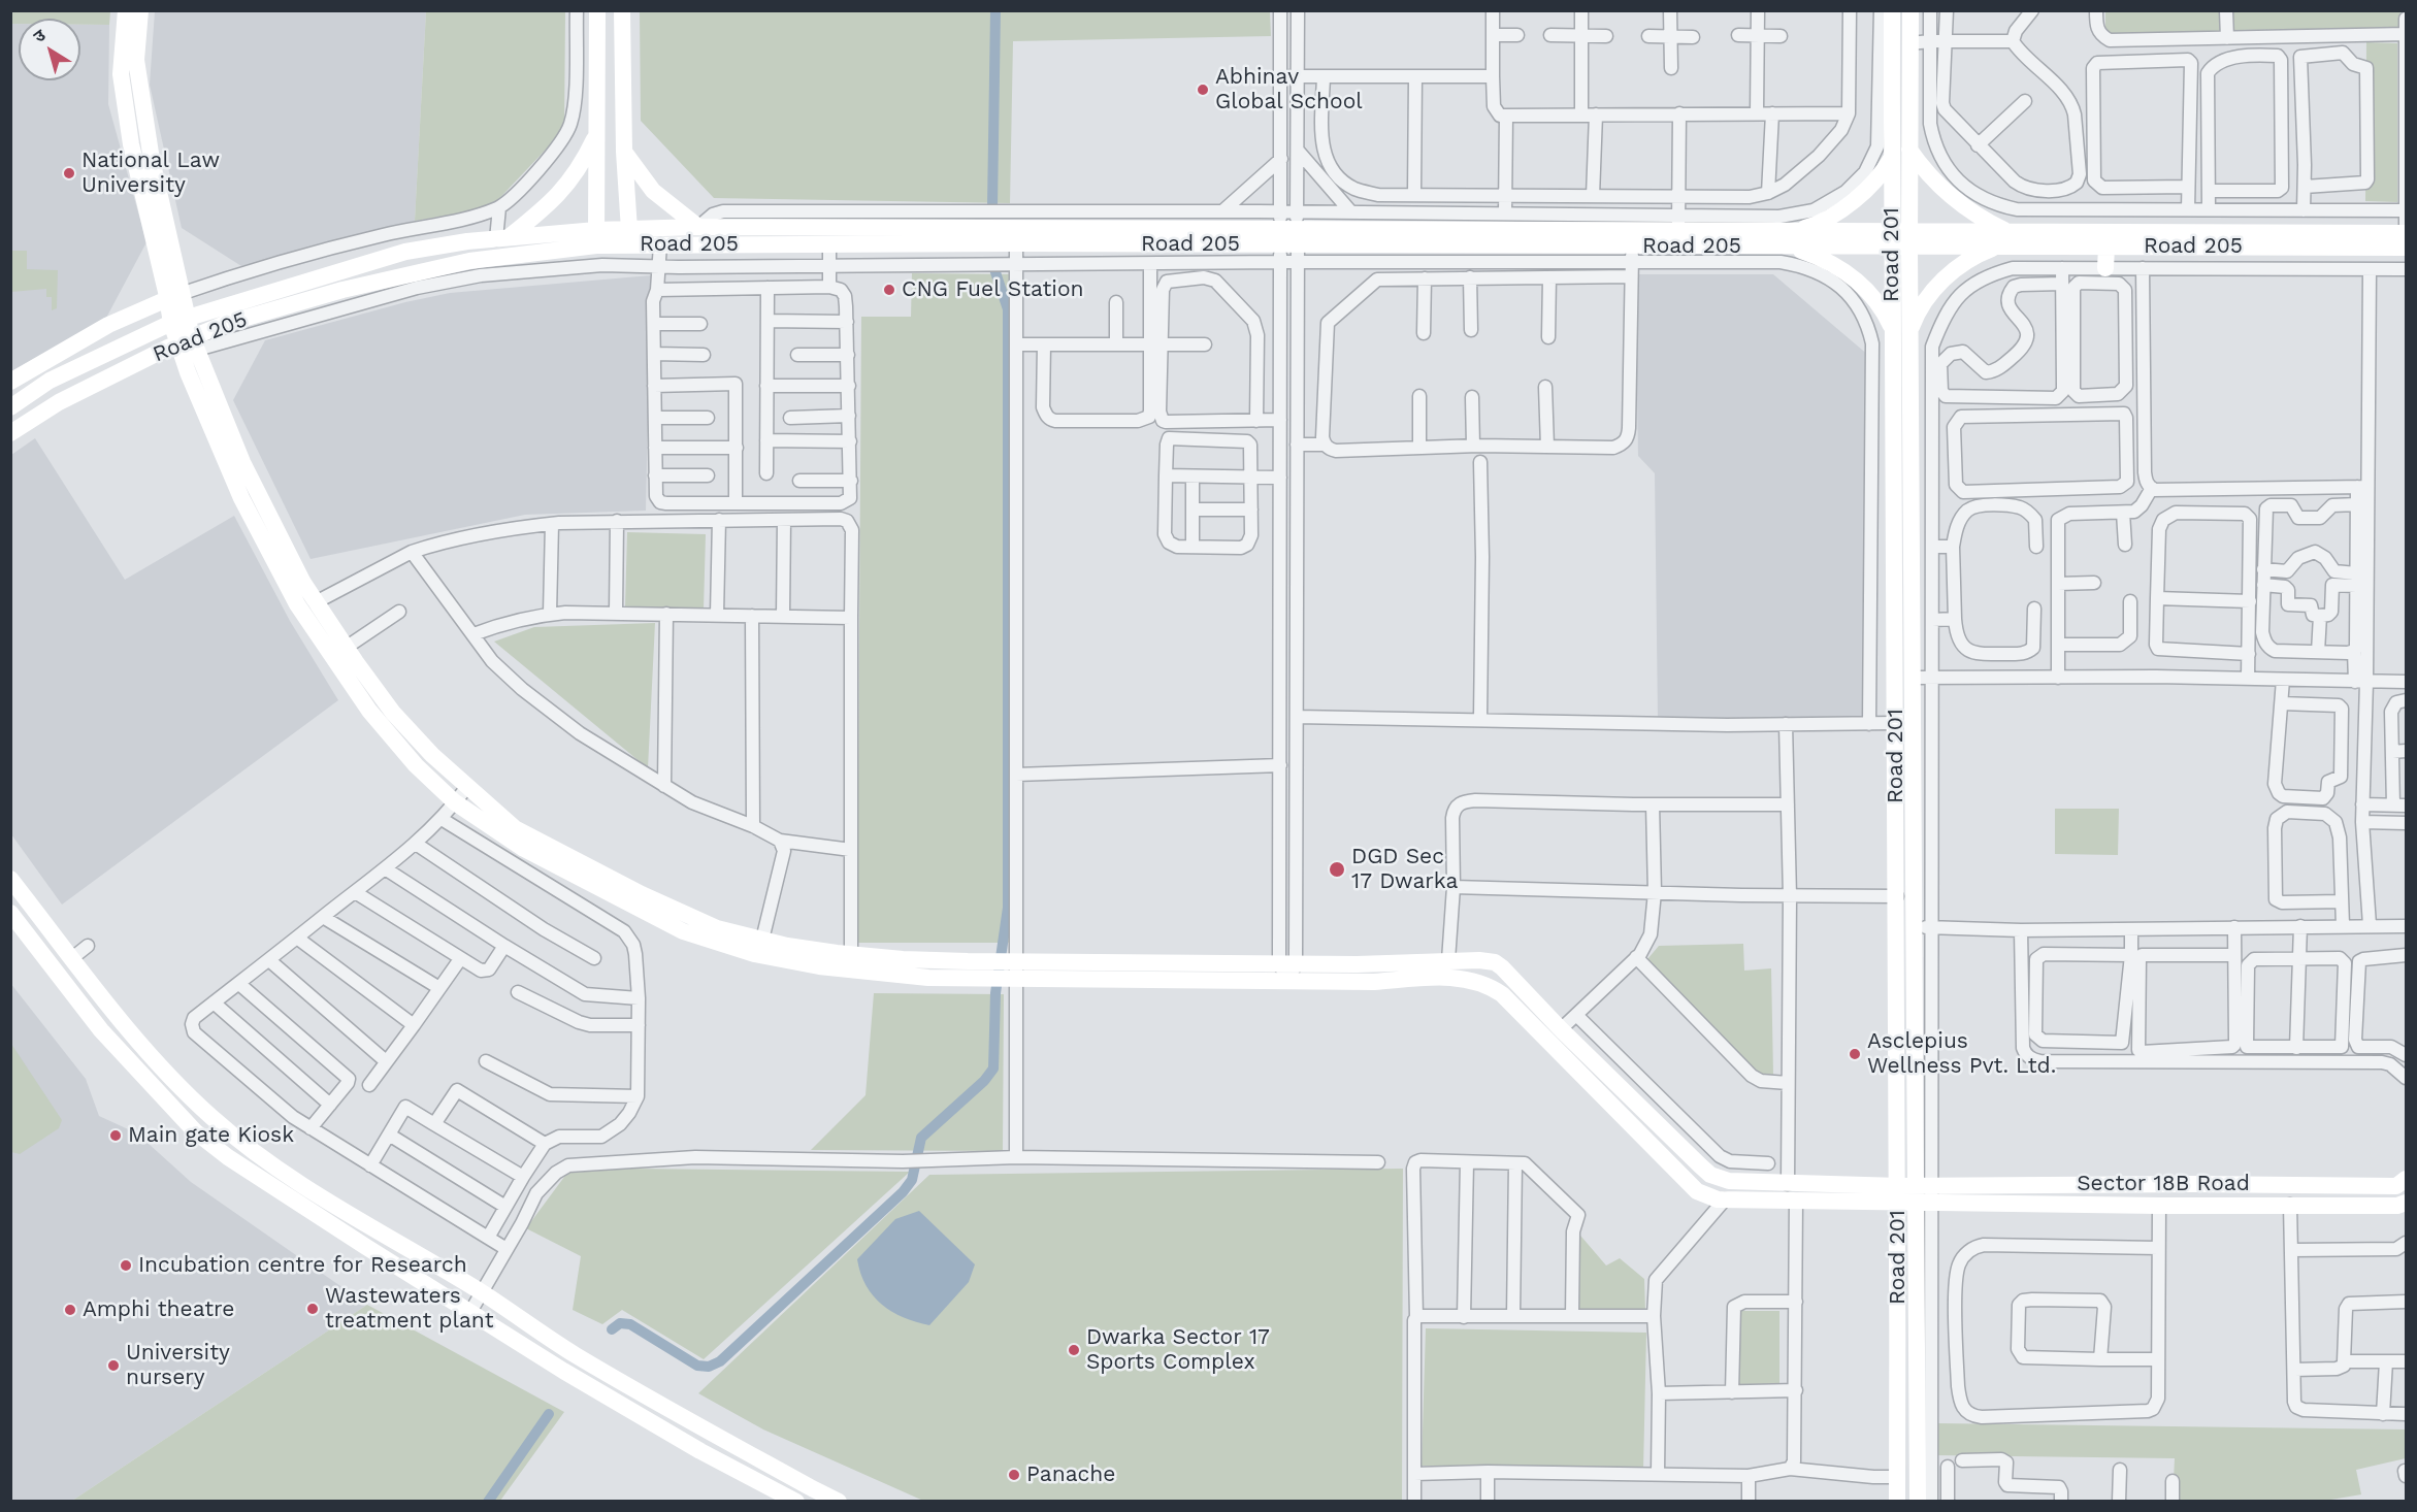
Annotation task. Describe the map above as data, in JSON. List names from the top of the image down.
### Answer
{
  "streets": {
    "main road": ["Road 205", "Road 201", "Sector 18B Road"]
  },
  "crossings": [
    ["Road 205", "Road 201"],
    ["Road 201", "Sector 18B Road"]
  ],
  "places": [
    "Abhinav Global School",
    "National Law University",
    "CNG Fuel Station",
    "DGD Sec 17 Dwarka",
    "Asclepius Wellness Pvt. Ltd.",
    "Main gate Kiosk",
    "Incubation centre for Research",
    "Wastewaters treatment plant",
    "Amphi theatre",
    "Dwarka Sector 17 Sports Complex",
    "University nursery",
    "Panache"
  ],
  "north": "top left"
}
